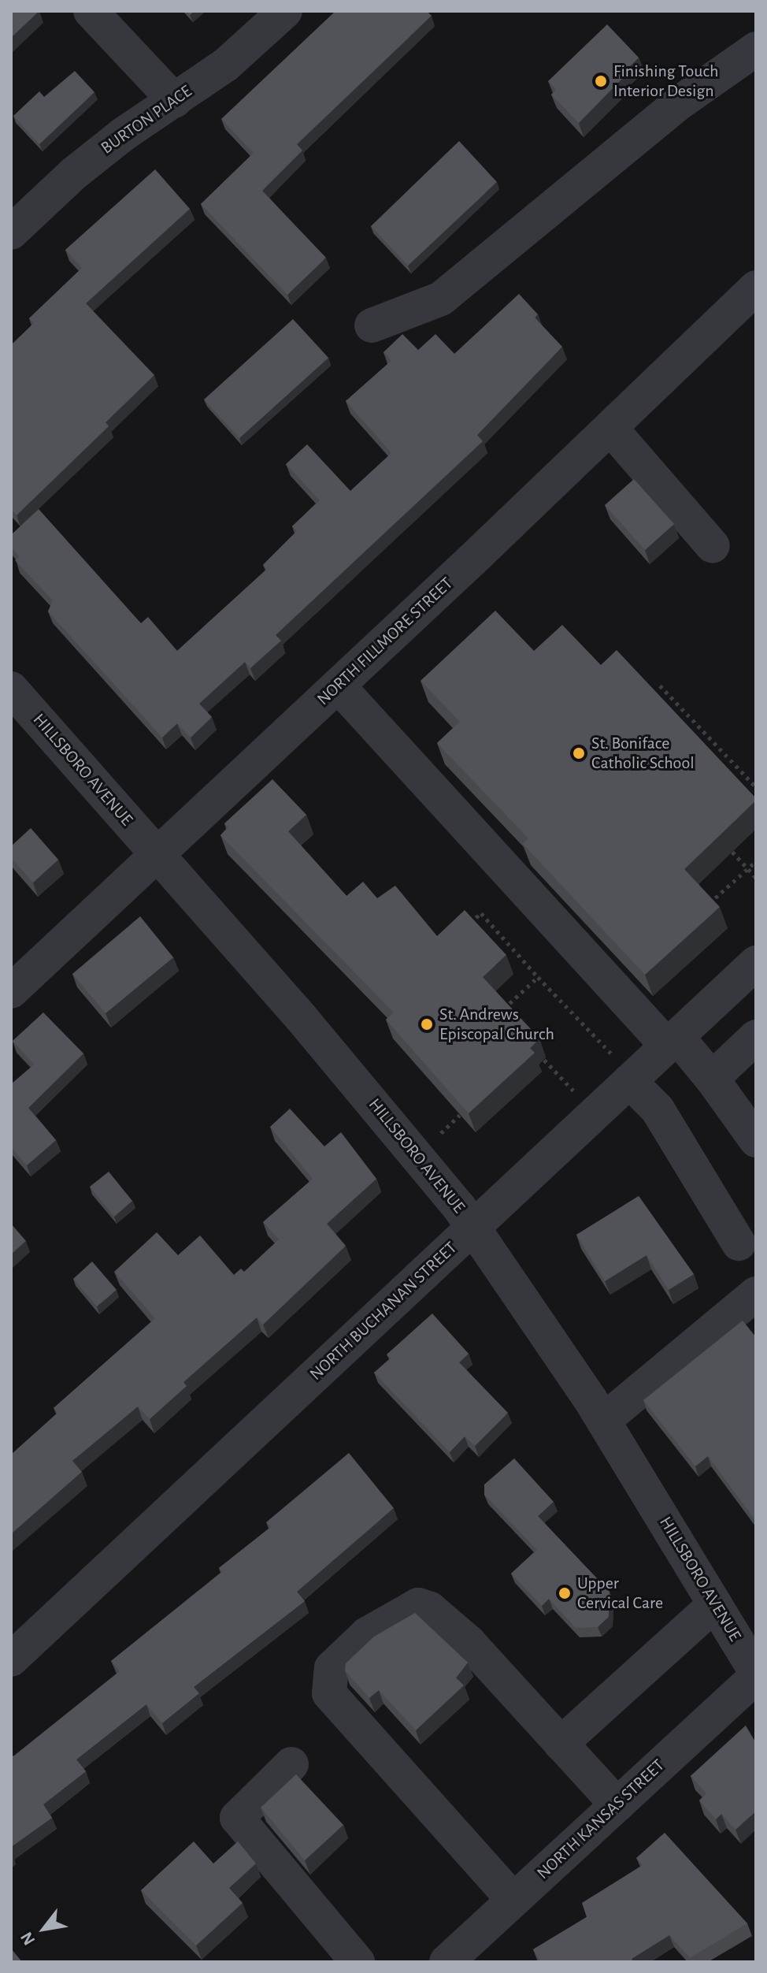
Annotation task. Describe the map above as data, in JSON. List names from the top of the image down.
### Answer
{
  "streets": {
    "street": [
      "BURTON PLACE",
      "NORTH FILLMORE STREET",
      "HILLSBORO AVENUE",
      "NORTH BUCHANAN STREET",
      "NORTH KANSAS STREET"
    ]
  },
  "crossings": [
    ["NORTH FILLMORE STREET", "HILLSBORO AVENUE"],
    ["HILLSBORO AVENUE", "NORTH BUCHANAN STREET"]
  ],
  "places": [
    "Finishing Touch Interior Design",
    "St. Boniface Catholic School",
    "St. Andrews Episcopal Church",
    "Upper Cervical Care"
  ],
  "north": "bottom left"
}
